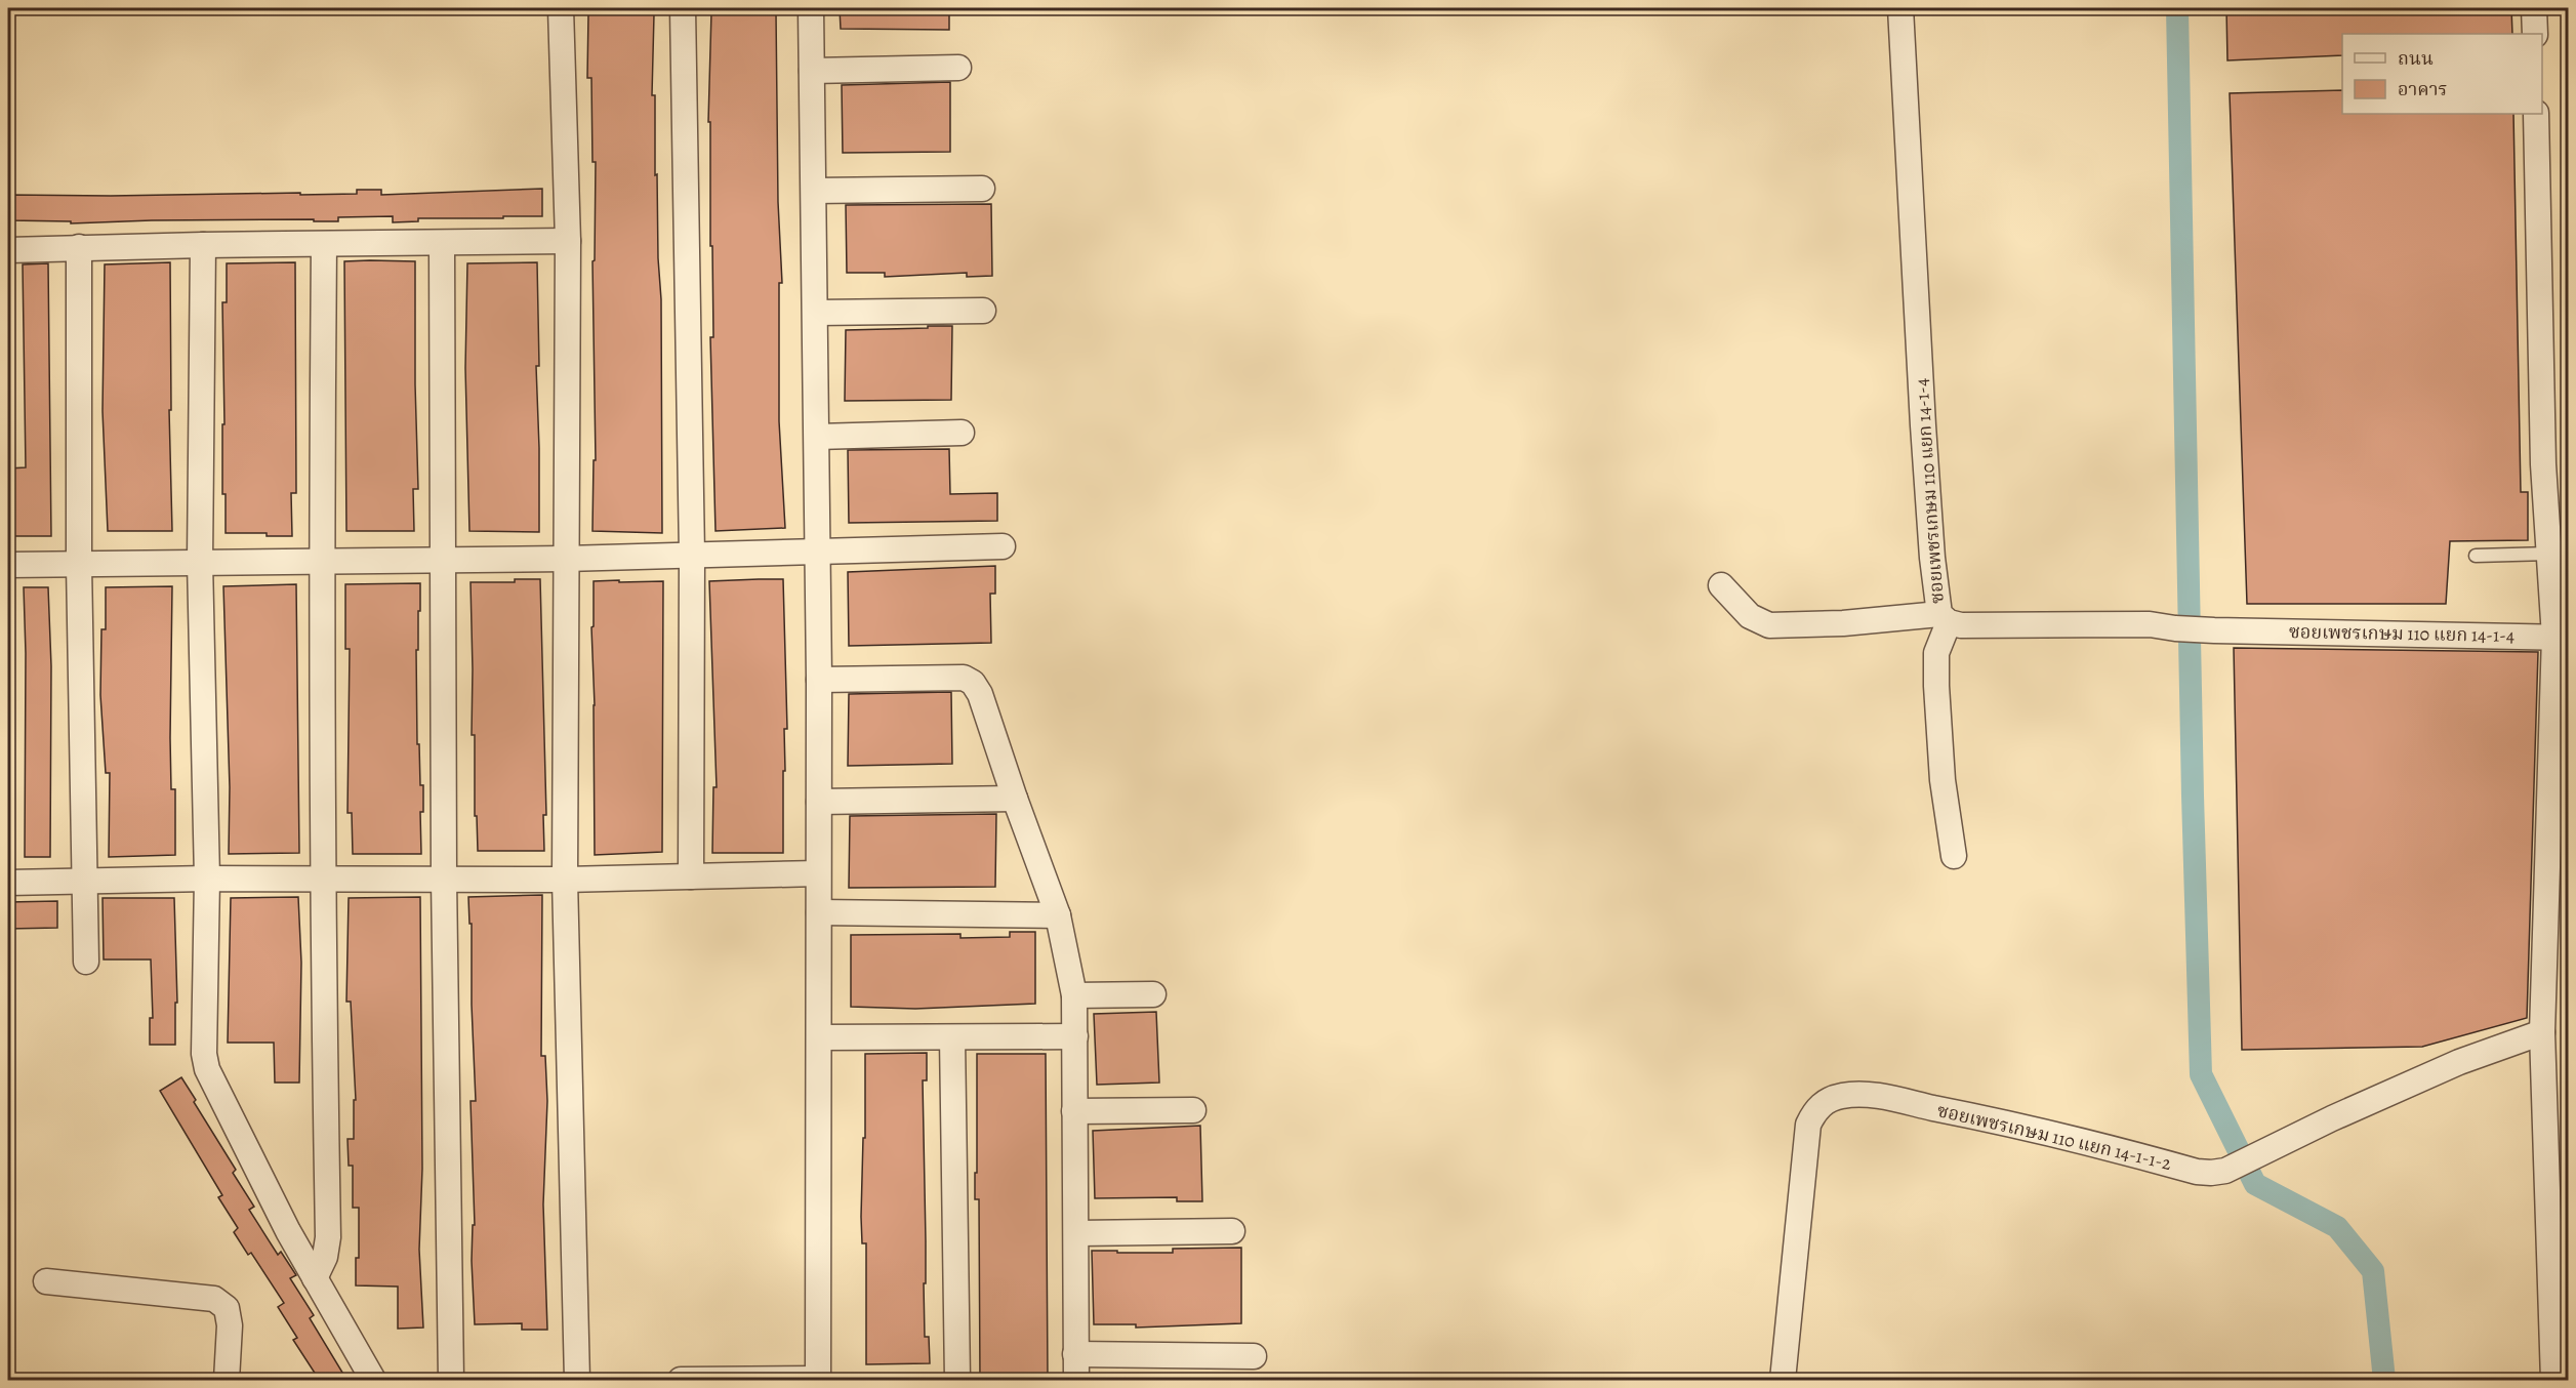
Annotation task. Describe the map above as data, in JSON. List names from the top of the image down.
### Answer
{
  "streets": {
    "street": ["ซอยเพชรเกษม 110 แยก 14-1-4", "ซอยเพชรเกษม 110 แยก 14-1-1-2"]
  },
  "legend": ["ถนน", "อาคาร"]
}
